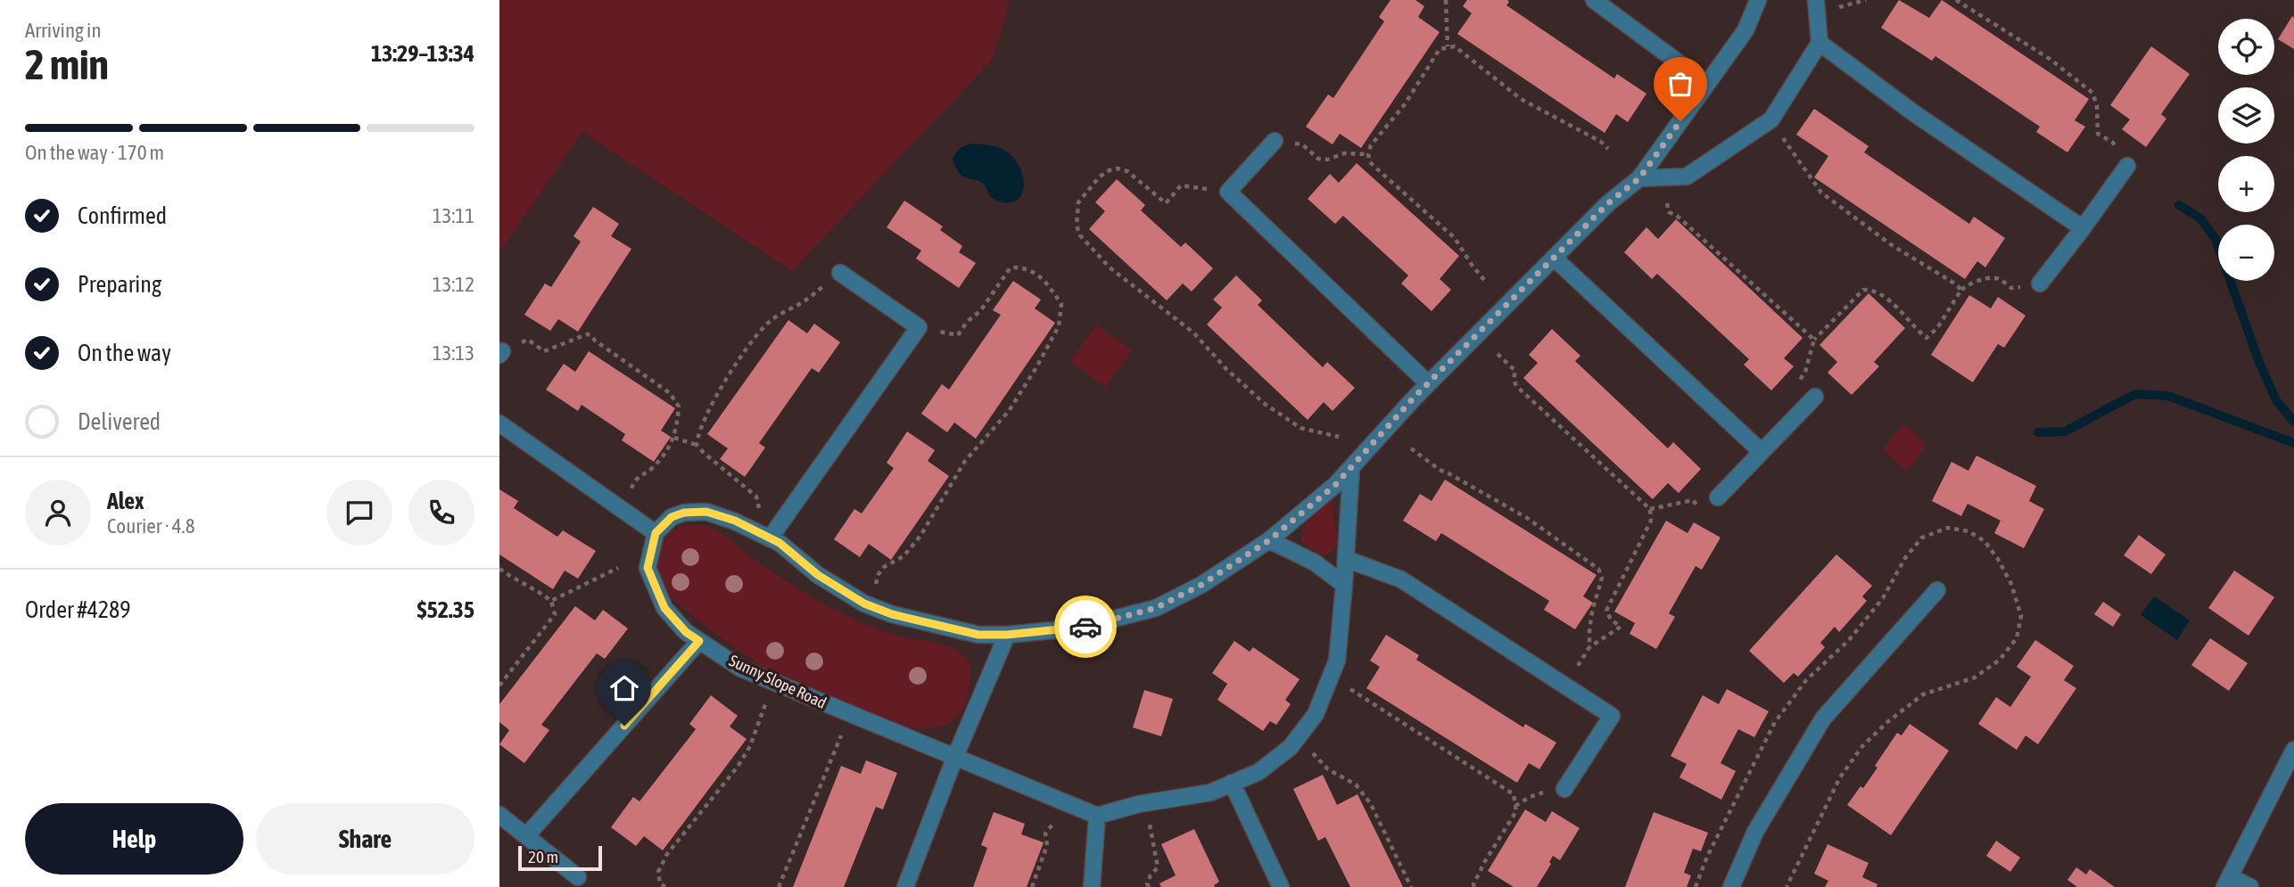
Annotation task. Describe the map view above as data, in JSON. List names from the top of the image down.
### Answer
{
  "streets": {
    "street": ["Sunny Slope Road"]
  },
  "scale_bar": "20 m",
  "page": {
    "heading": ["2 min", "Arriving in", "13:29–13:34"],
    "panel": [
      "Alex",
      "Courier · 4.8",
      "Order #4289",
      "$52.35"
    ],
    "map_buttons": ["+", "−"],
    "bar": "On the way · 170 m",
    "list": [
      ["Confirmed", "13:11"],
      ["Preparing", "13:12"],
      ["On the way", "13:13"],
      "Delivered"
    ],
    "buttons": ["Help", "Share"],
    "scale": "20 m"
  }
}
